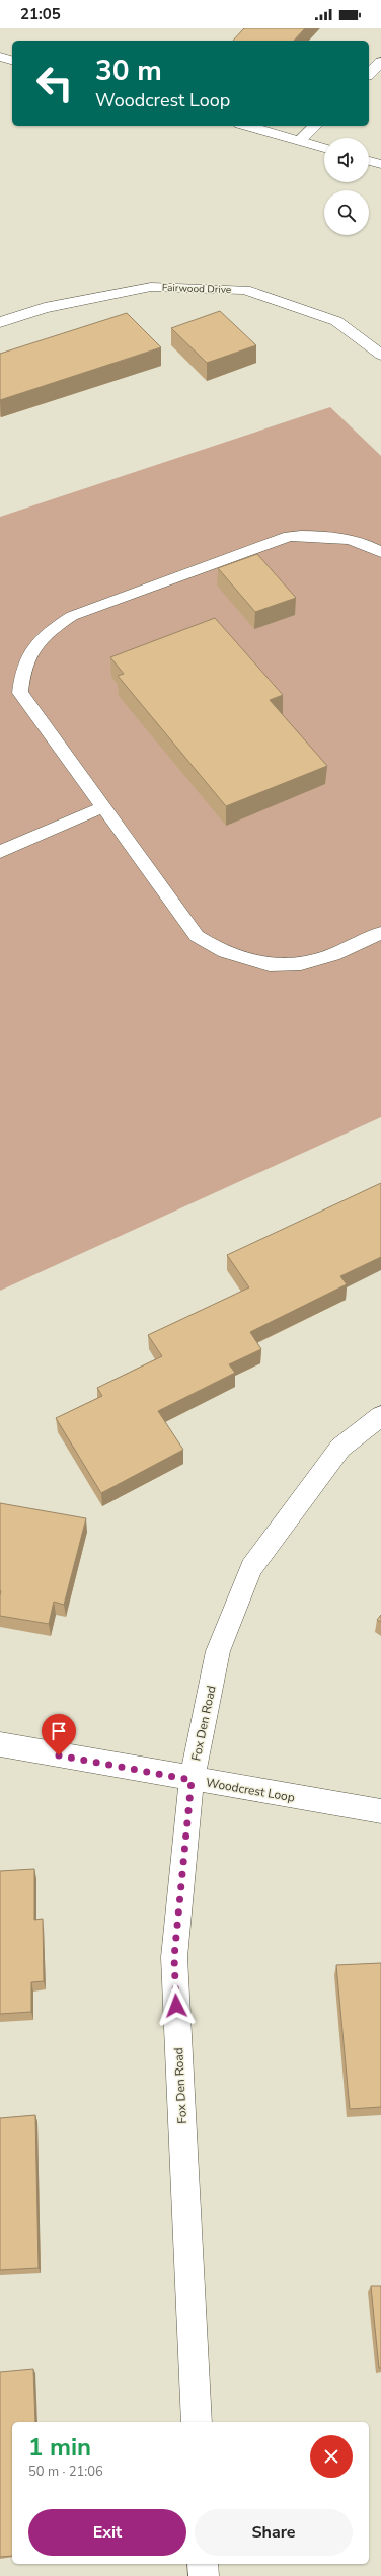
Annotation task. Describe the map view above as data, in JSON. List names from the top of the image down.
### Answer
{
  "streets": {
    "street": ["Fairwood Drive", "Fox Den Road", "Woodcrest Loop"]
  },
  "crossings": [
    ["Fox Den Road", "Woodcrest Loop"]
  ],
  "page": {
    "status": "21:05",
    "turn": ["30 m", "Woodcrest Loop"],
    "heading": ["1 min", "50 m · 21:06"],
    "buttons": ["Exit", "Share"]
  }
}
